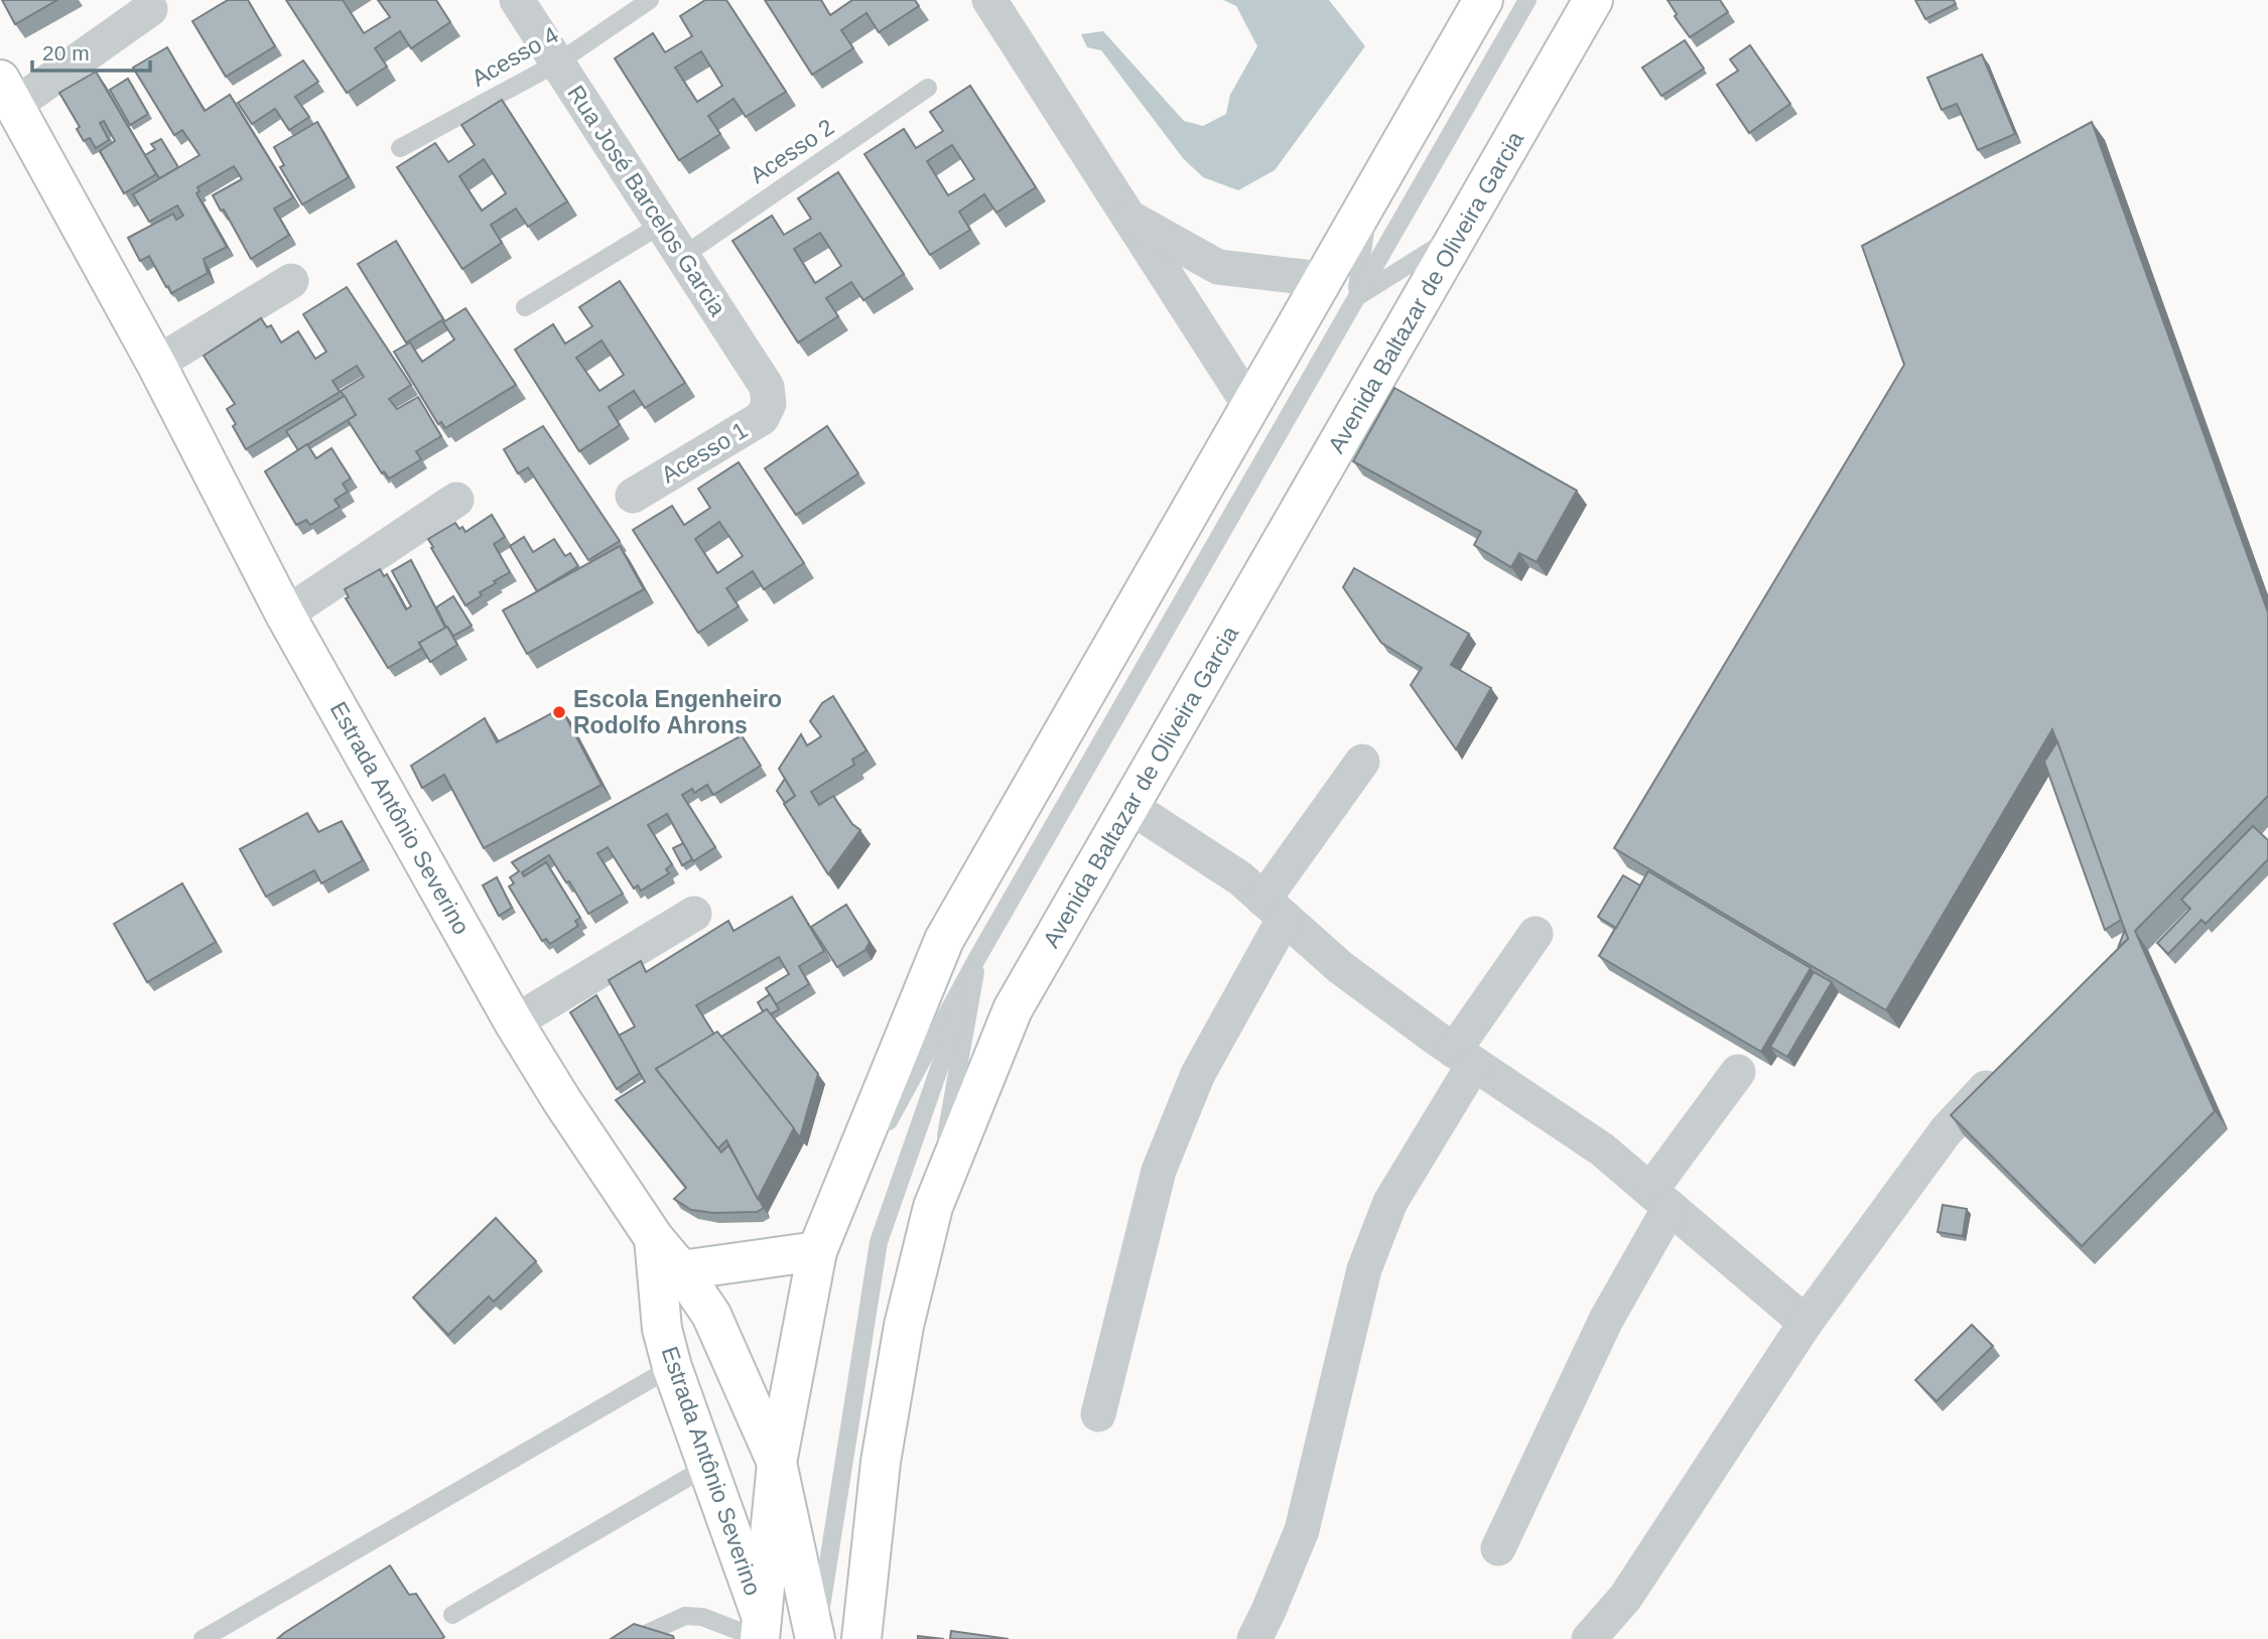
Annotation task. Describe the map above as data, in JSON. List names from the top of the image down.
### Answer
{
  "streets": {
    "main road": ["Avenida Baltazar de Oliveira Garcia", "Estrada Antônio Severino"],
    "street": ["Rua José Barcelos Garcia", "Acesso 1"],
    "lane": ["Acesso 4", "Acesso 2"]
  },
  "crossings": [
    ["Acesso 4", "Rua José Barcelos Garcia"],
    ["Acesso 2", "Rua José Barcelos Garcia"],
    ["Rua José Barcelos Garcia", "Acesso 1"]
  ],
  "places": ["Escola Engenheiro Rodolfo Ahrons"],
  "scale_bar": "20 m"
}
